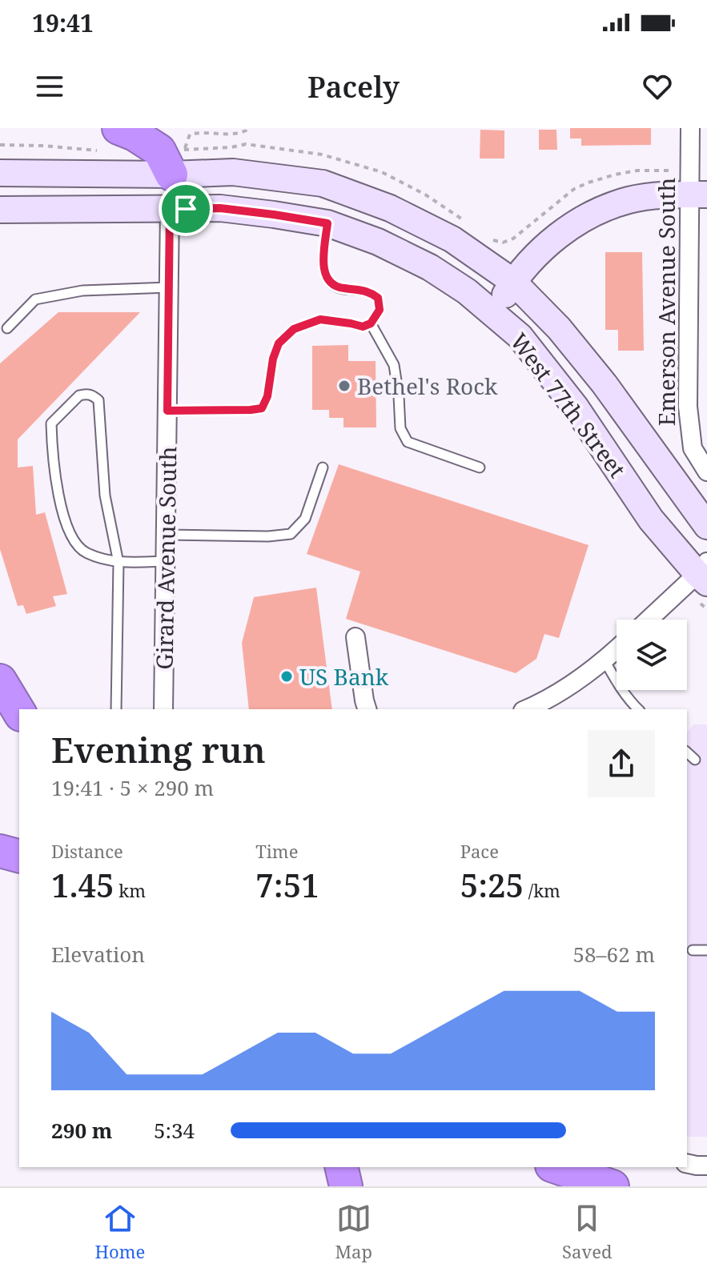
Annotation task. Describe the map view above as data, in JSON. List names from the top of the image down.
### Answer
{
  "streets": {
    "street": ["Emerson Avenue South", "West 77th Street", "Girard Avenue South"]
  },
  "crossings": [
    ["West 77th Street", "Girard Avenue South"]
  ],
  "places": ["Bethel's Rock", "US Bank"],
  "page": {
    "status": "19:41",
    "header": "Pacely",
    "heading": ["Evening run", "19:41 · 5 × 290 m"],
    "stats": [
      ["Distance", "1.45 km"],
      ["Time", "7:51"],
      ["Pace", "5:25 /km"]
    ],
    "chart": ["Elevation", "58–62 m"],
    "list": [
      {
        "name": "290 m",
        "note": "5:34"
      }
    ],
    "tabs": ["Home", "Map", "Saved"]
  }
}
